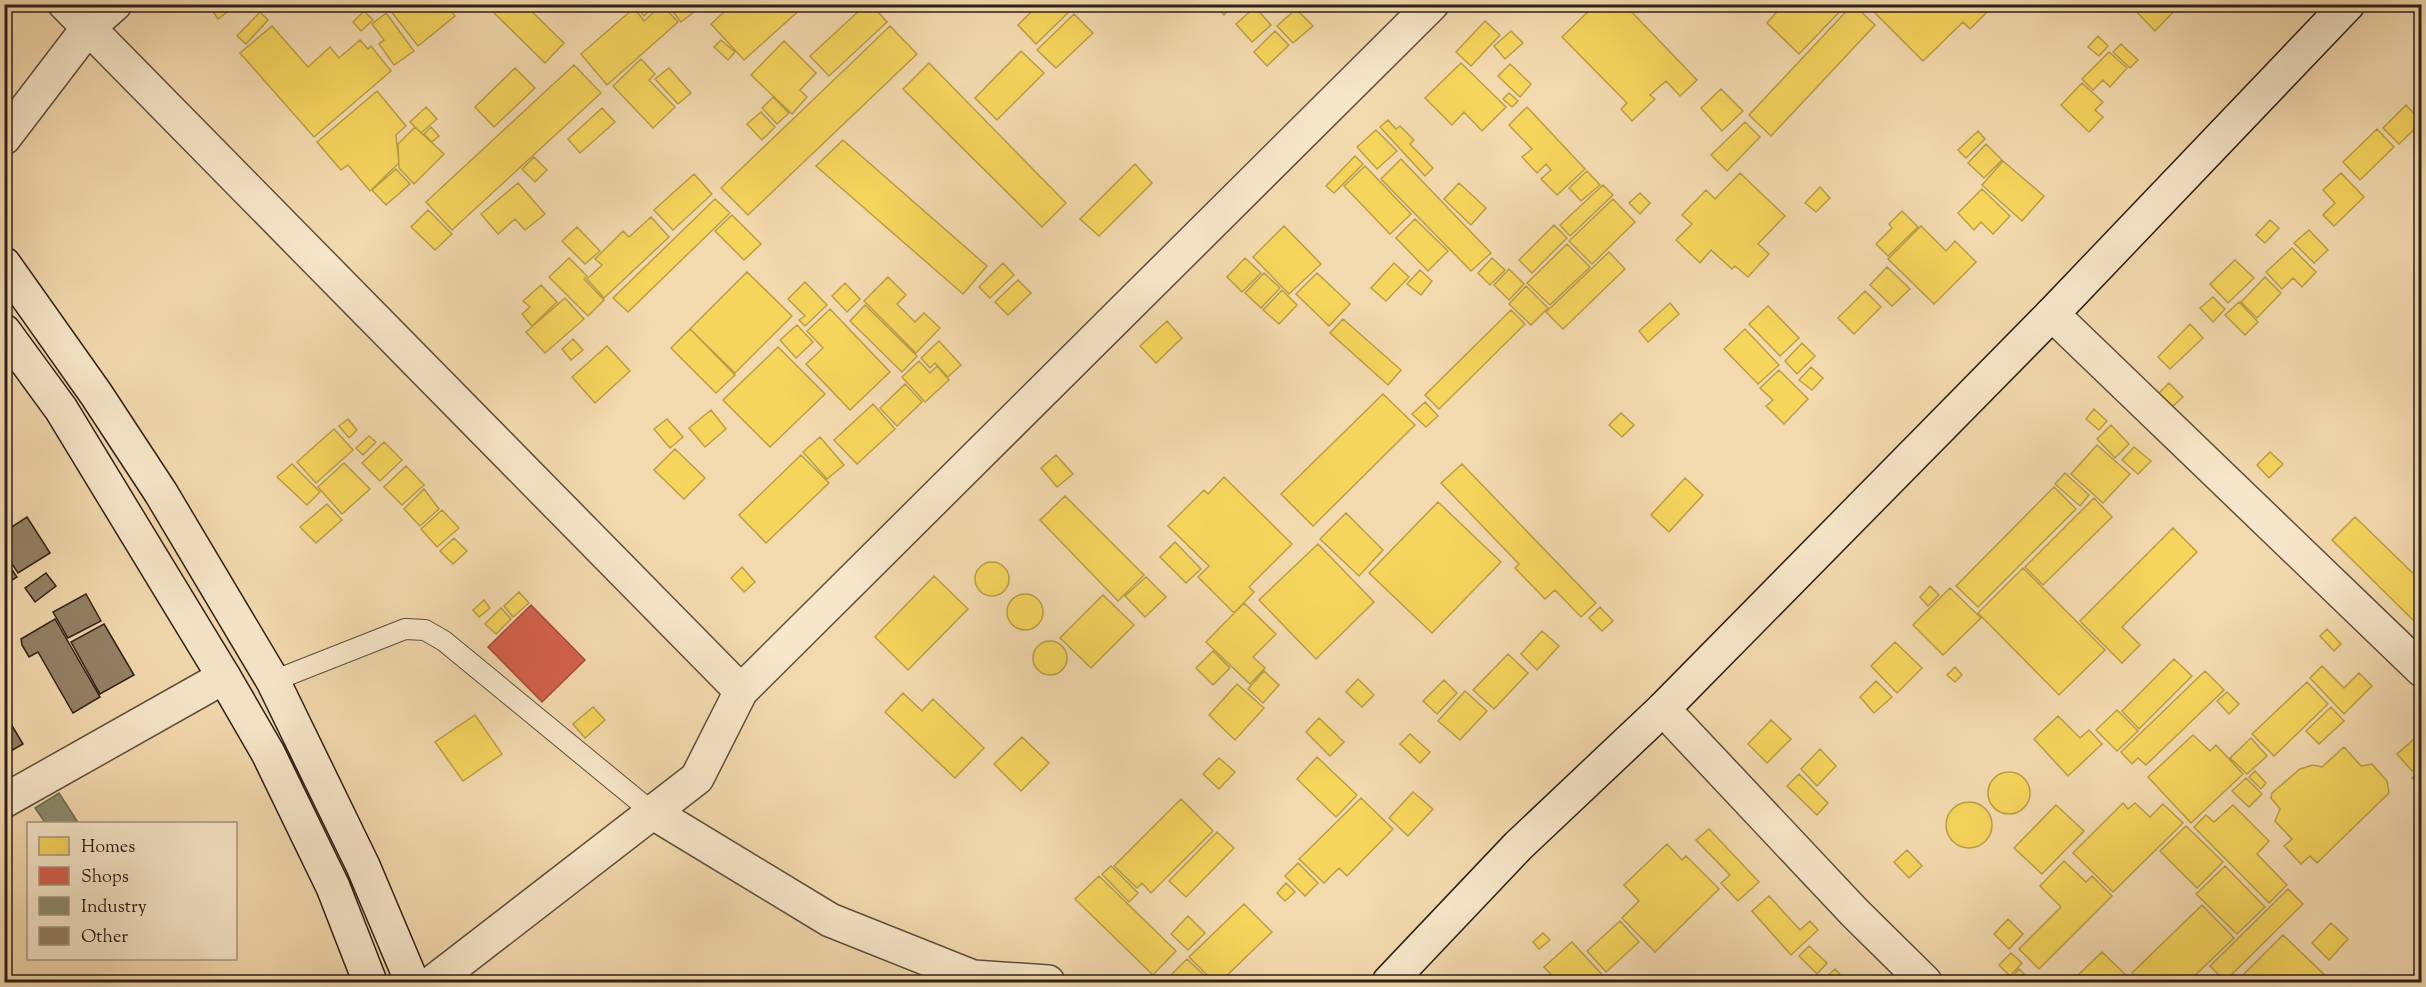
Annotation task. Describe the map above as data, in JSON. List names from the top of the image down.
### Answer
{
  "legend": [
    "Homes",
    "Shops",
    "Industry",
    "Other"
  ]
}
